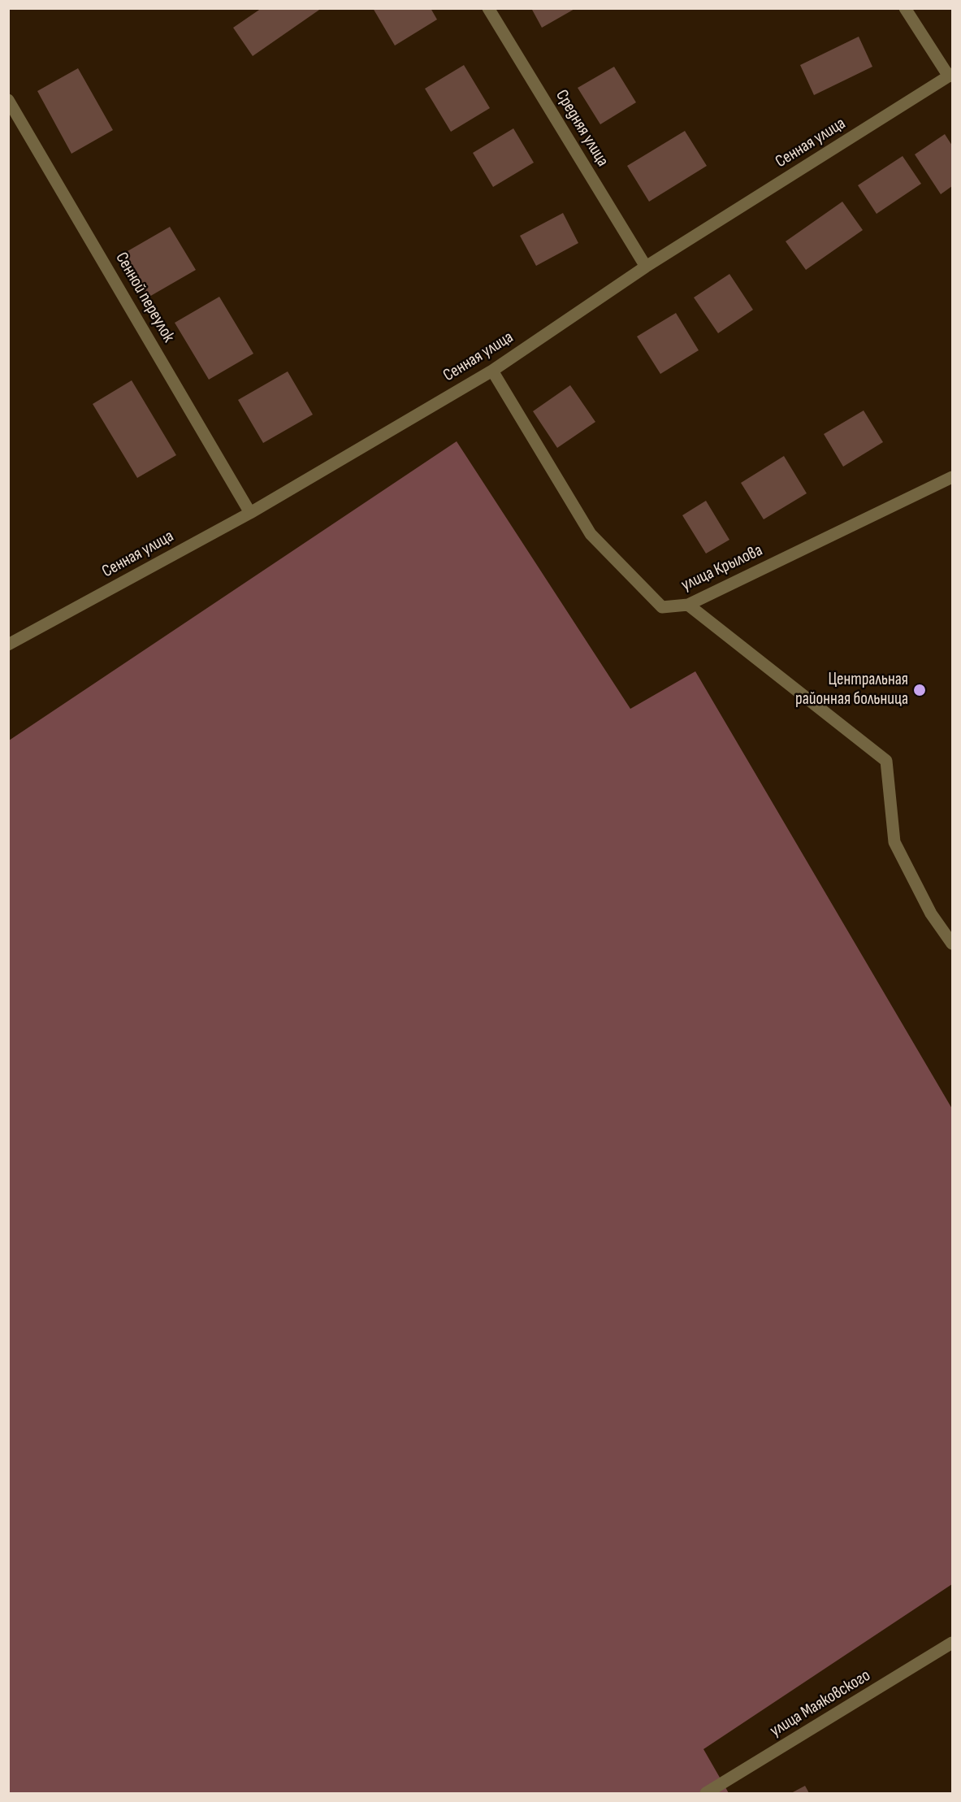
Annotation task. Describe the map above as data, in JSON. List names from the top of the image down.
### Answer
{
  "streets": {
    "street": [
      "Средняя улица",
      "Сенная улица",
      "Сенной переулок",
      "улица Крылова",
      "улица Маяковского"
    ]
  },
  "crossings": [
    ["Средняя улица", "Сенная улица"],
    ["Сенная улица", "Сенной переулок"],
    ["Сенная улица", "улица Крылова"]
  ],
  "places": ["Центральная районная больница"]
}
